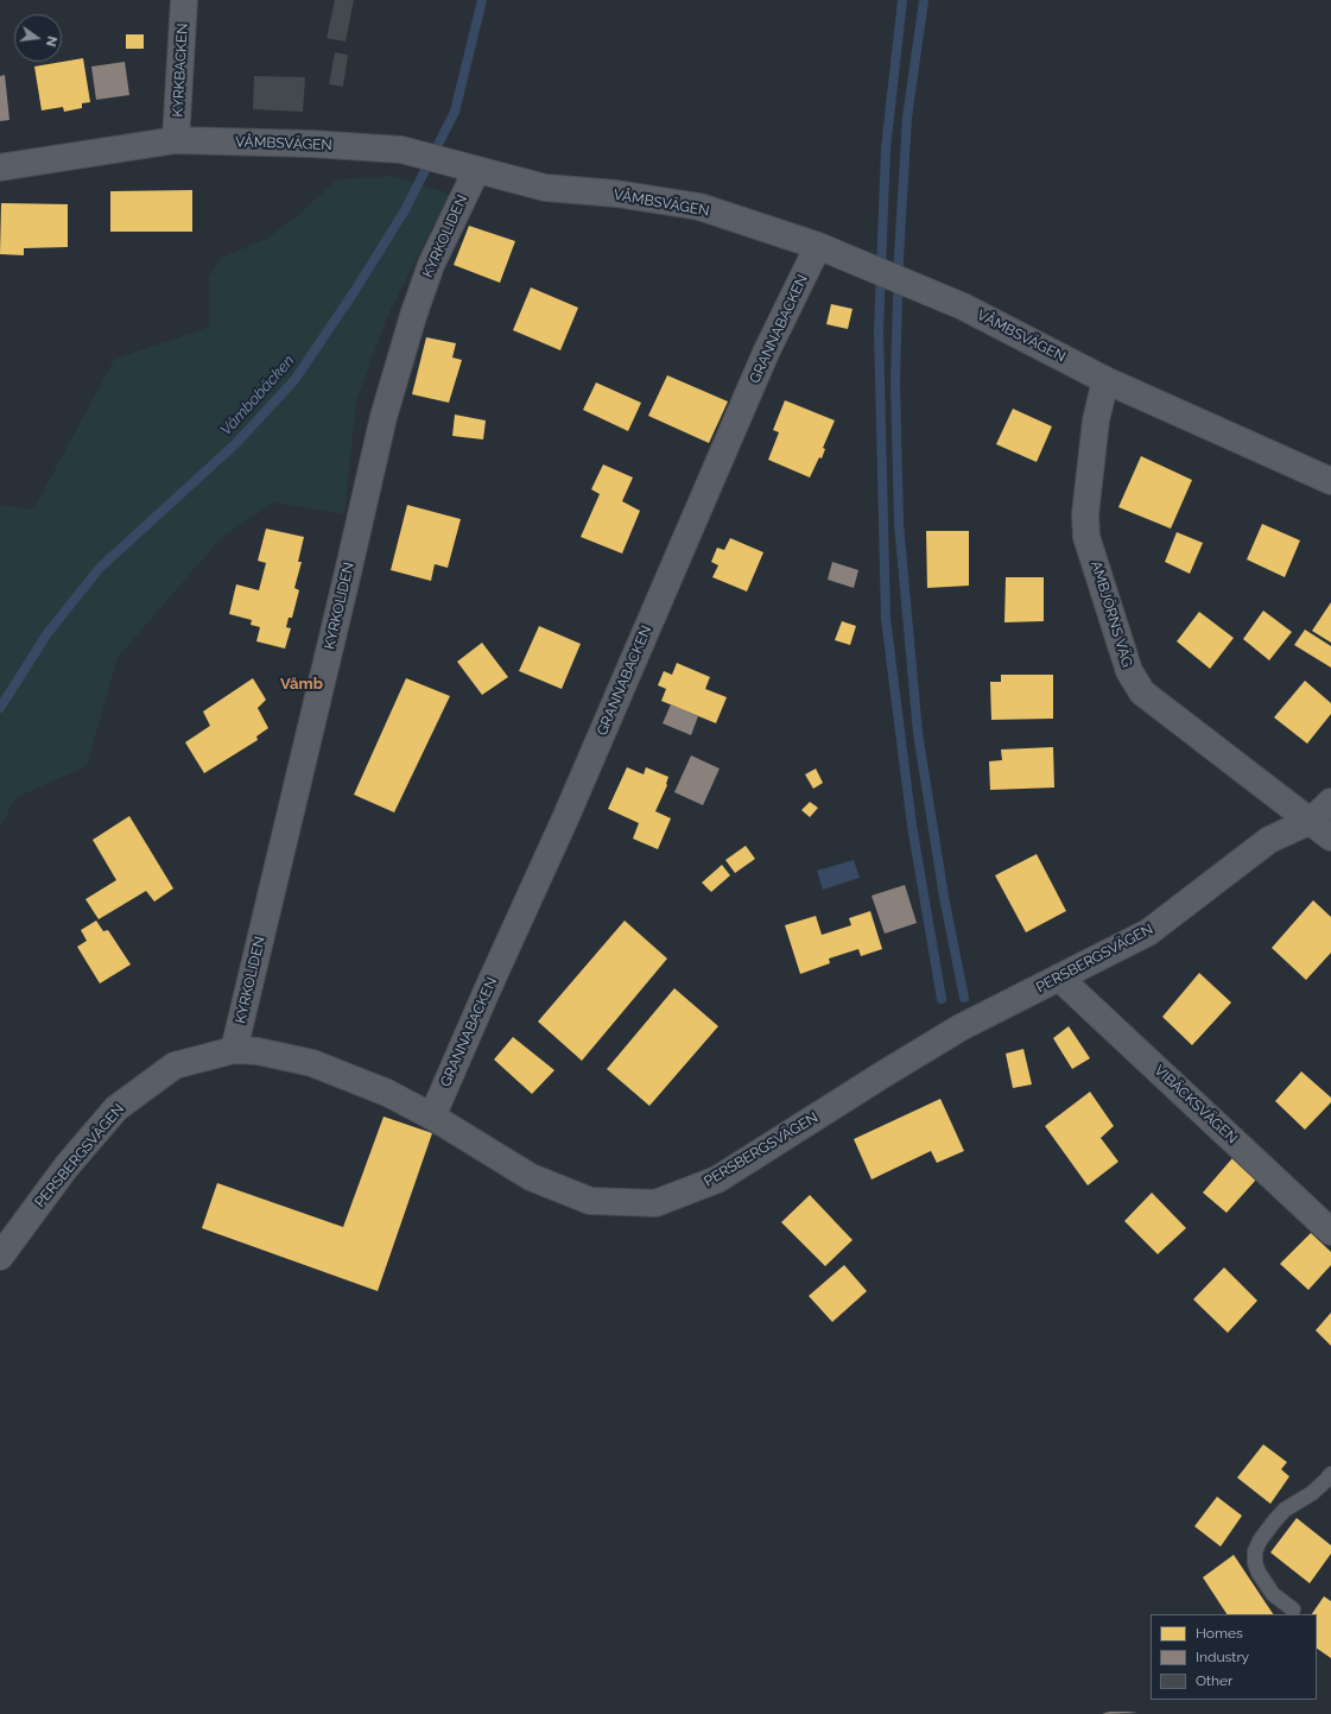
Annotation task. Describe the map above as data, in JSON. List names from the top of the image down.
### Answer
{
  "streets": {
    "street": [
      "KYRKBACKEN",
      "VÅMBSVÄGEN",
      "KYRKOLIDEN",
      "GRANNABACKEN",
      "AMBJÖRNS VÄG",
      "PERSBERGSVÄGEN",
      "VIBÄCKSVÄGEN"
    ]
  },
  "crossings": [
    ["KYRKBACKEN", "VÅMBSVÄGEN"],
    ["VÅMBSVÄGEN", "KYRKOLIDEN"],
    ["VÅMBSVÄGEN", "GRANNABACKEN"],
    ["VÅMBSVÄGEN", "AMBJÖRNS VÄG"],
    ["KYRKOLIDEN", "PERSBERGSVÄGEN"],
    ["GRANNABACKEN", "PERSBERGSVÄGEN"],
    ["AMBJÖRNS VÄG", "PERSBERGSVÄGEN"],
    ["PERSBERGSVÄGEN", "VIBÄCKSVÄGEN"]
  ],
  "districts": ["Våmb"],
  "water": ["Våmbobäcken"],
  "legend": ["Homes", "Industry", "Other"],
  "north": "right"
}
